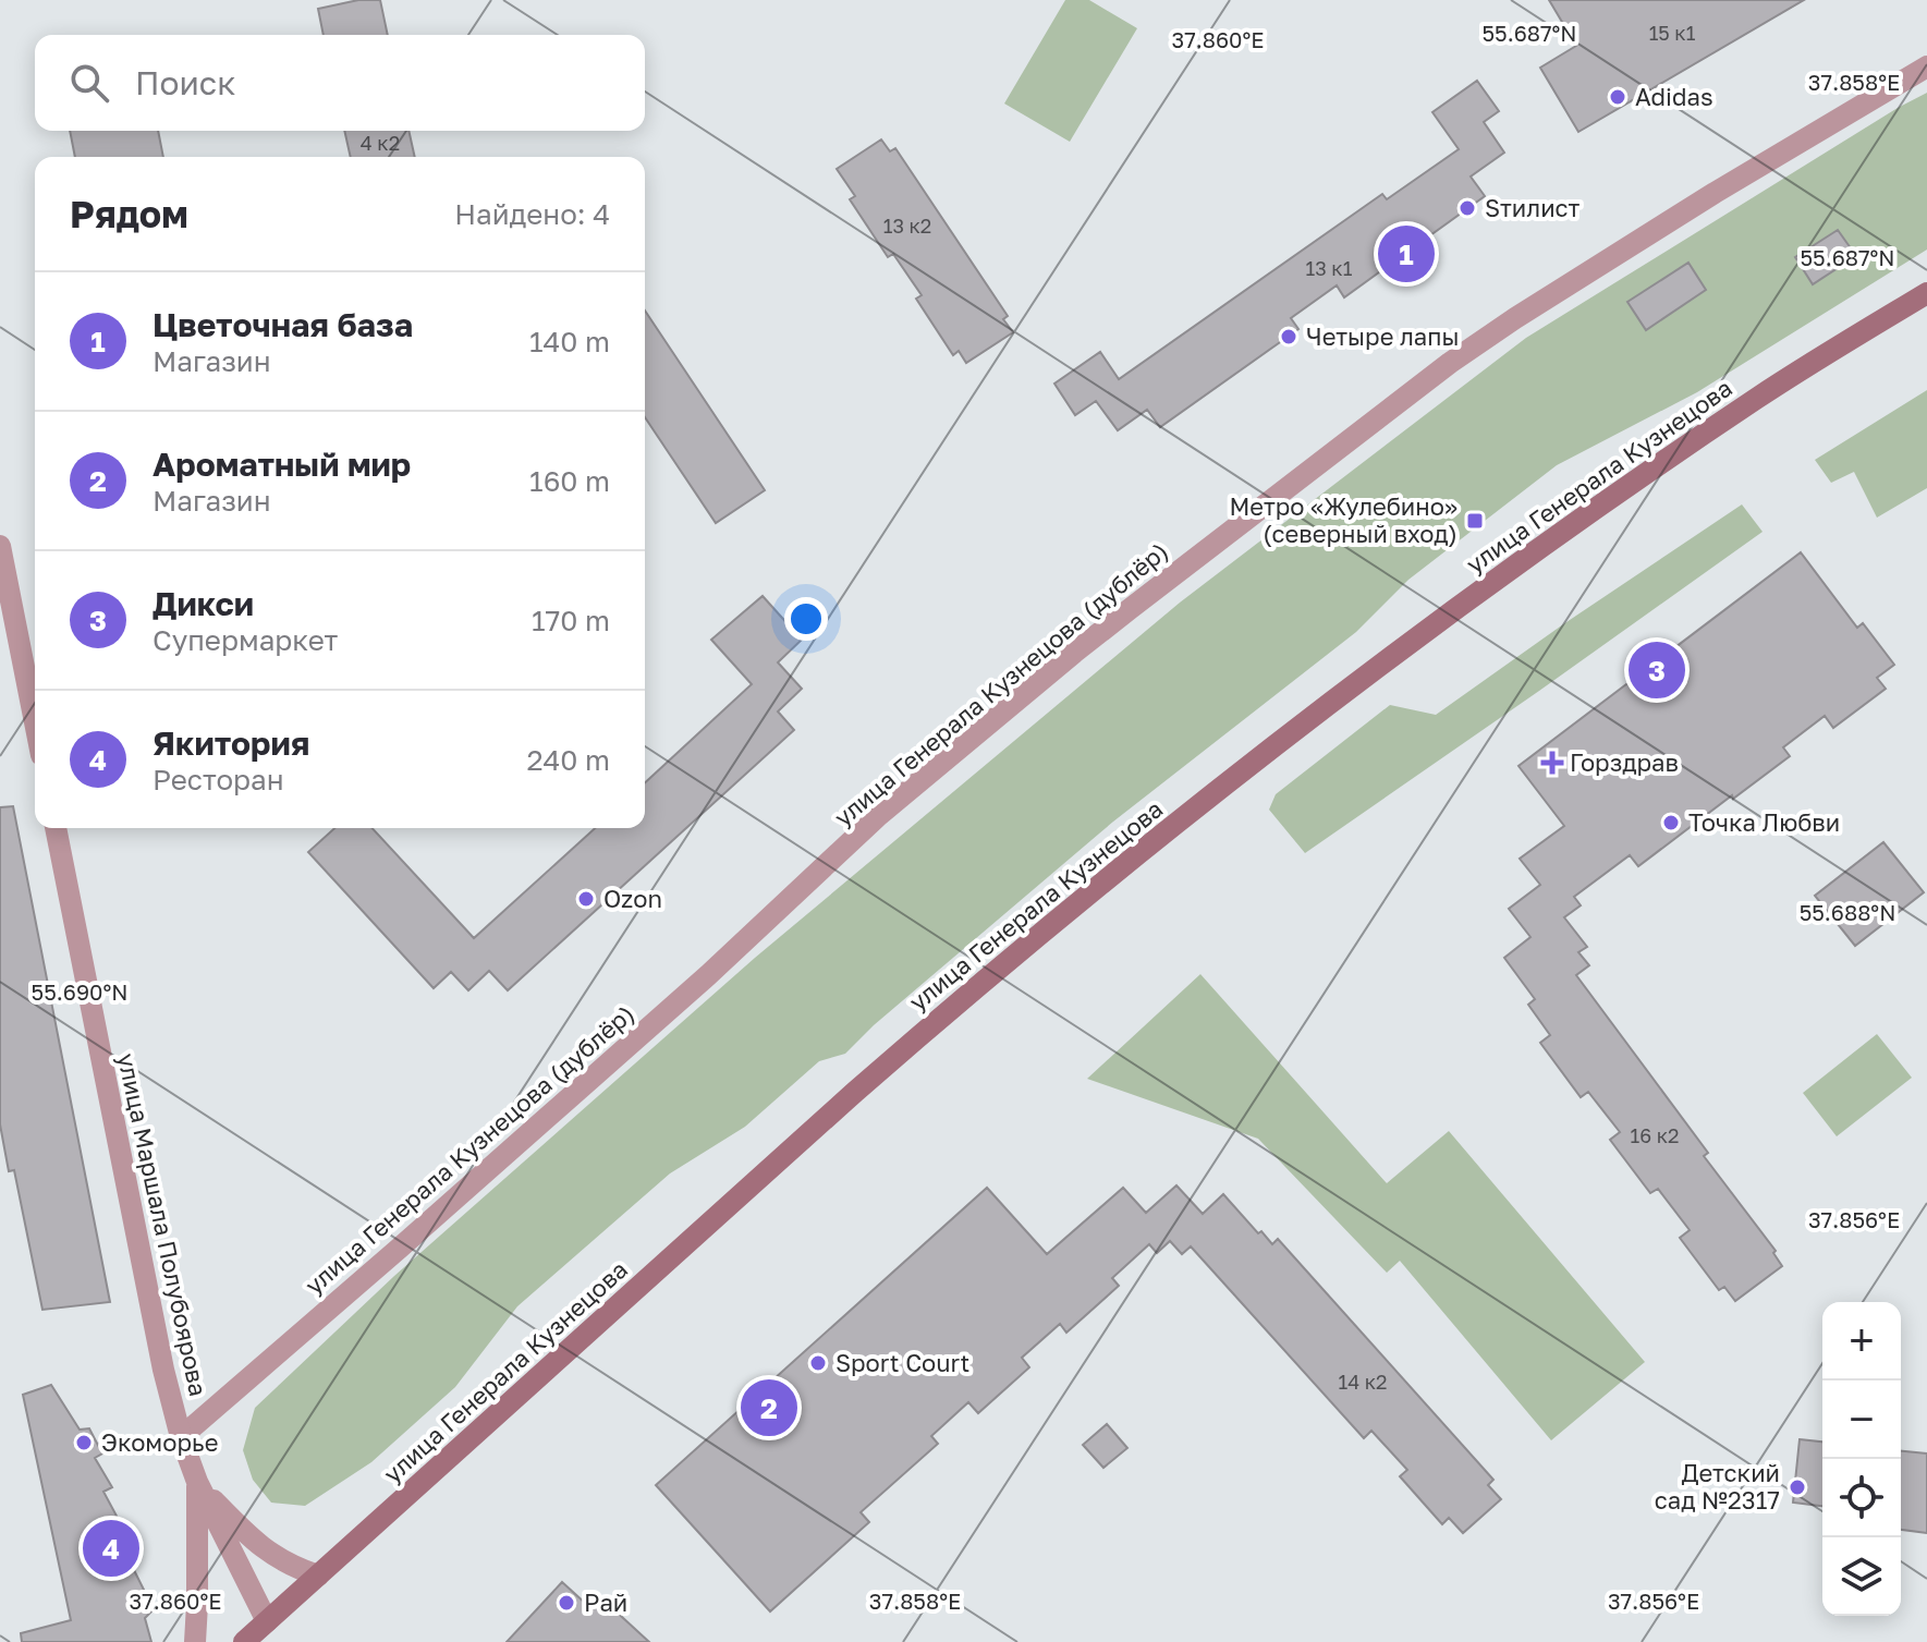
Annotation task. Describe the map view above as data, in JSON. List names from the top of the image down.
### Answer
{
  "streets": {
    "main road": ["улица Генерала Кузнецова"],
    "street": ["улица Генерала Кузнецова (дублёр)", "улица Маршала Полубоярова"]
  },
  "crossings": [
    ["улица Генерала Кузнецова", "улица Маршала Полубоярова"],
    ["улица Генерала Кузнецова (дублёр)", "улица Маршала Полубоярова"]
  ],
  "places": {
    "other": [
      "Adidas",
      "Sтилист",
      "Четыре лапы",
      "Точка Любви",
      "Ozon",
      "Sport Court",
      "Экоморье",
      "Детский сад №2317",
      "Рай"
    ],
    "transit": ["Метро «Жулебино» (северный вход)"],
    "health": ["Горздрав"]
  },
  "house_numbers": [
    "15 к1",
    "4 к2",
    "13 к2",
    "13 к1",
    "16 к2",
    "14 к2"
  ],
  "page": {
    "search": "Поиск",
    "heading": ["Рядом", "Найдено: 4"],
    "pins": [
      "1",
      "3",
      "2",
      "4"
    ],
    "list": [
      {
        "mark": "1",
        "name": "Цветочная база",
        "note": "Магазин",
        "value": "140 m"
      },
      {
        "mark": "2",
        "name": "Ароматный мир",
        "note": "Магазин",
        "value": "160 m"
      },
      {
        "mark": "3",
        "name": "Дикси",
        "note": "Супермаркет",
        "value": "170 m"
      },
      {
        "mark": "4",
        "name": "Якитория",
        "note": "Ресторан",
        "value": "240 m"
      }
    ],
    "map_buttons": ["+", "−"]
  },
  "coordinates": [
    "55.687°N",
    "37.860°E",
    "37.858°E",
    "55.688°N",
    "55.690°N",
    "37.856°E"
  ]
}
